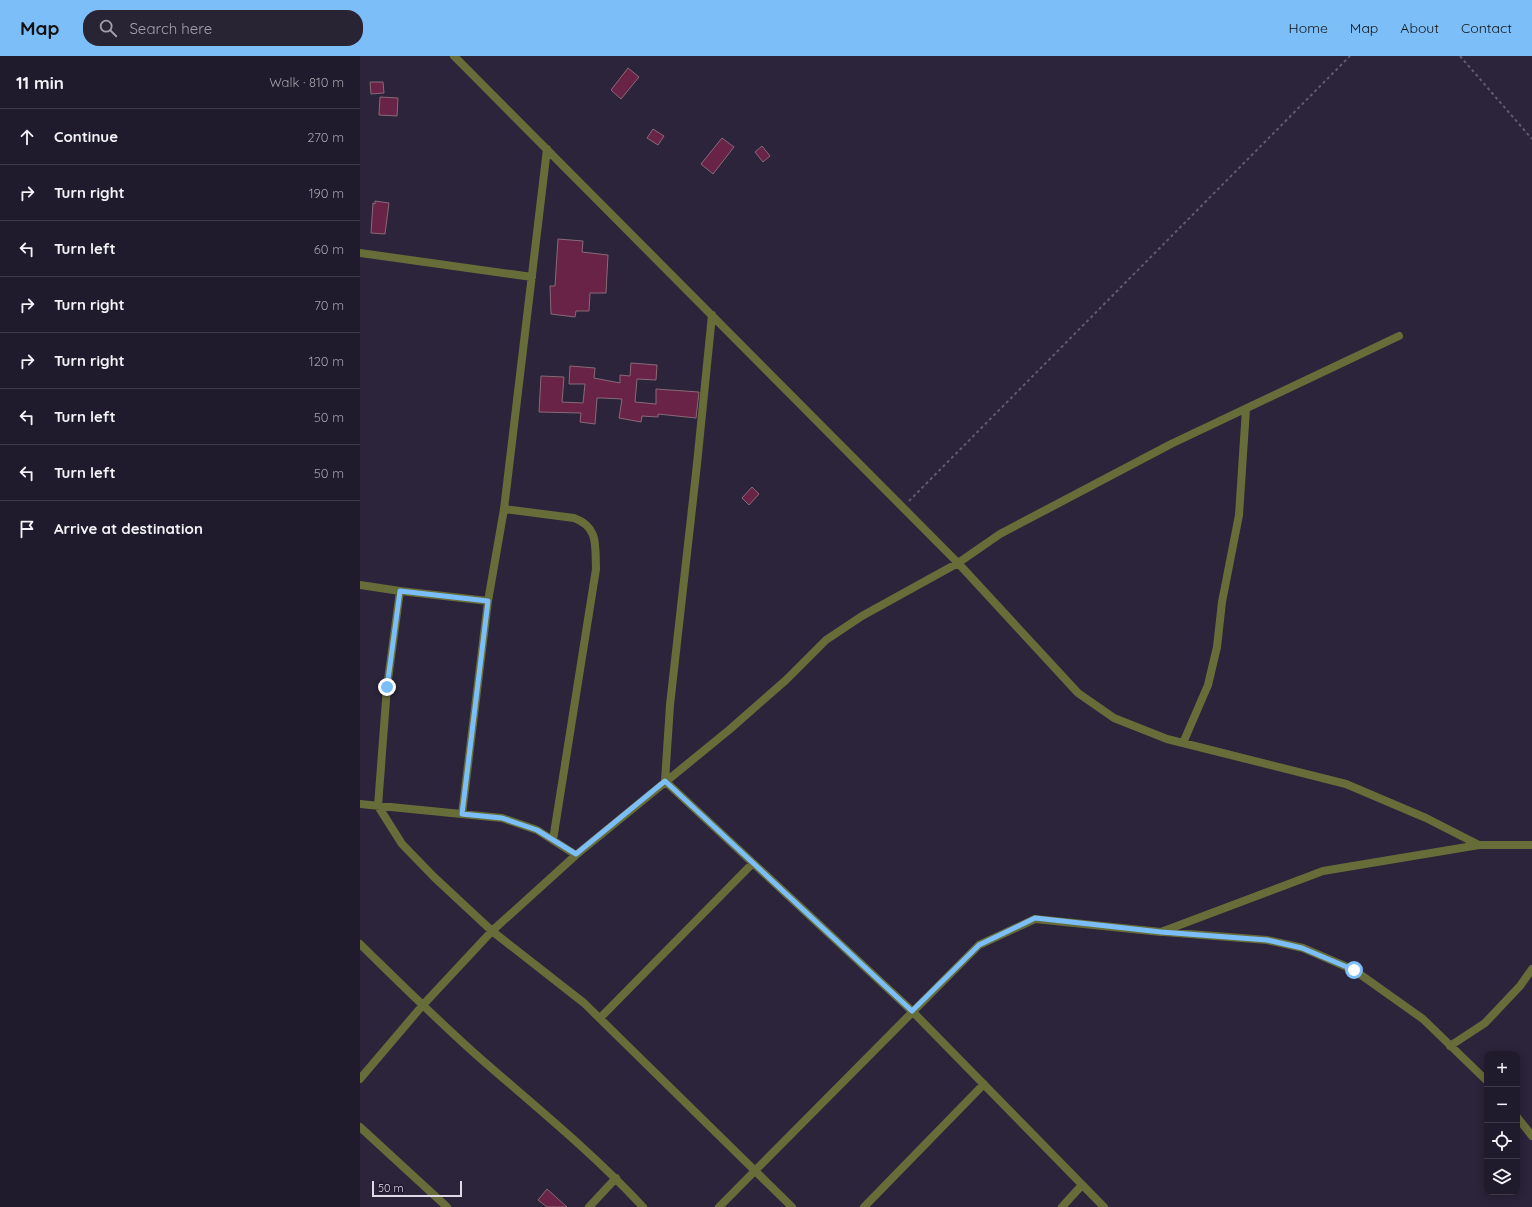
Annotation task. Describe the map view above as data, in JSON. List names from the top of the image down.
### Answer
{
  "scale_bar": "50 m",
  "page": {
    "header": "Map",
    "search": "Search here",
    "nav": [
      "Home",
      "Map",
      "About",
      "Contact"
    ],
    "heading": ["11 min", "Walk · 810 m"],
    "list": [
      ["Continue", "270 m"],
      ["Turn right", "190 m"],
      ["Turn left", "60 m"],
      ["Turn right", "70 m"],
      ["Turn right", "120 m"],
      ["Turn left", "50 m"],
      ["Turn left", "50 m"],
      "Arrive at destination"
    ],
    "map_buttons": ["+", "−"],
    "scale": "50 m"
  }
}
